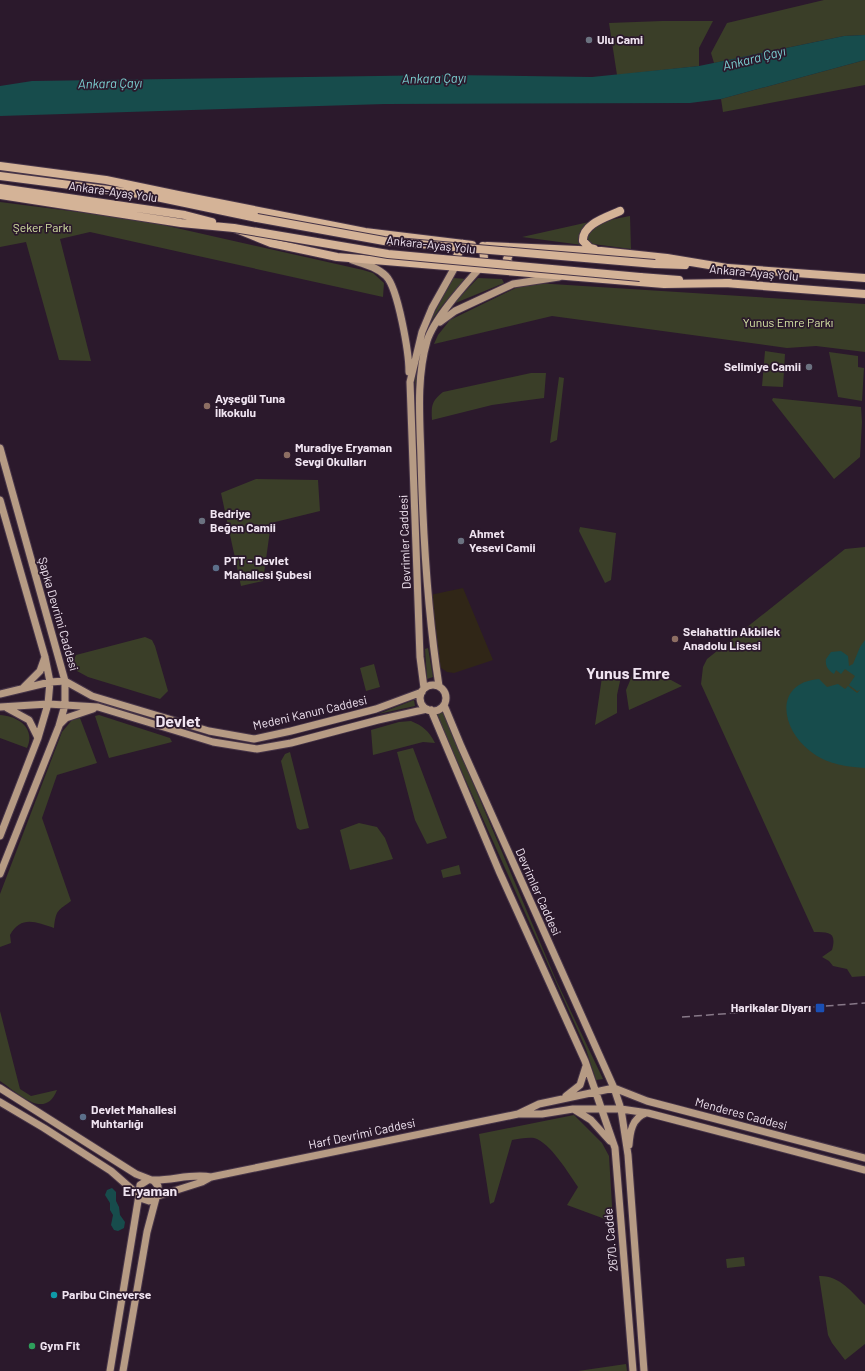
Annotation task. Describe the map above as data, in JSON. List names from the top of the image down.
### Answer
{
  "streets": {
    "highway": ["Ankara-Ayaş Yolu"],
    "main road": [
      "Devrimler Caddesi",
      "Şapka Devrimi Caddesi",
      "Medeni Kanun Caddesi",
      "Menderes Caddesi",
      "Harf Devrimi Caddesi",
      "2670. Cadde"
    ]
  },
  "crossings": [
    ["Devrimler Caddesi", "Medeni Kanun Caddesi"],
    ["Devrimler Caddesi", "Menderes Caddesi"],
    ["Devrimler Caddesi", "Harf Devrimi Caddesi"],
    ["Devrimler Caddesi", "2670. Cadde"],
    ["Şapka Devrimi Caddesi", "Medeni Kanun Caddesi"],
    ["Menderes Caddesi", "Harf Devrimi Caddesi"],
    ["Menderes Caddesi", "2670. Cadde"],
    ["Harf Devrimi Caddesi", "2670. Cadde"]
  ],
  "districts": ["Yunus Emre", "Devlet", "Eryaman"],
  "water": ["Ankara Çayı"],
  "parks": ["Şeker Parkı", "Yunus Emre Parkı"],
  "places": {
    "other": [
      "Ulu Cami",
      "Selimiye Camii",
      "Ayşegül Tuna İlkokulu",
      "Muradiye Eryaman Sevgi Okulları",
      "Bedriye Beğen Camii",
      "Ahmet Yesevi Camii",
      "PTT - Devlet Mahallesi Şubesi",
      "Selahattin Akbilek Anadolu Lisesi",
      "Devlet Mahallesi Muhtarlığı",
      "Paribu Cineverse",
      "Gym Fit"
    ],
    "transit": ["Harikalar Diyarı"]
  }
}
